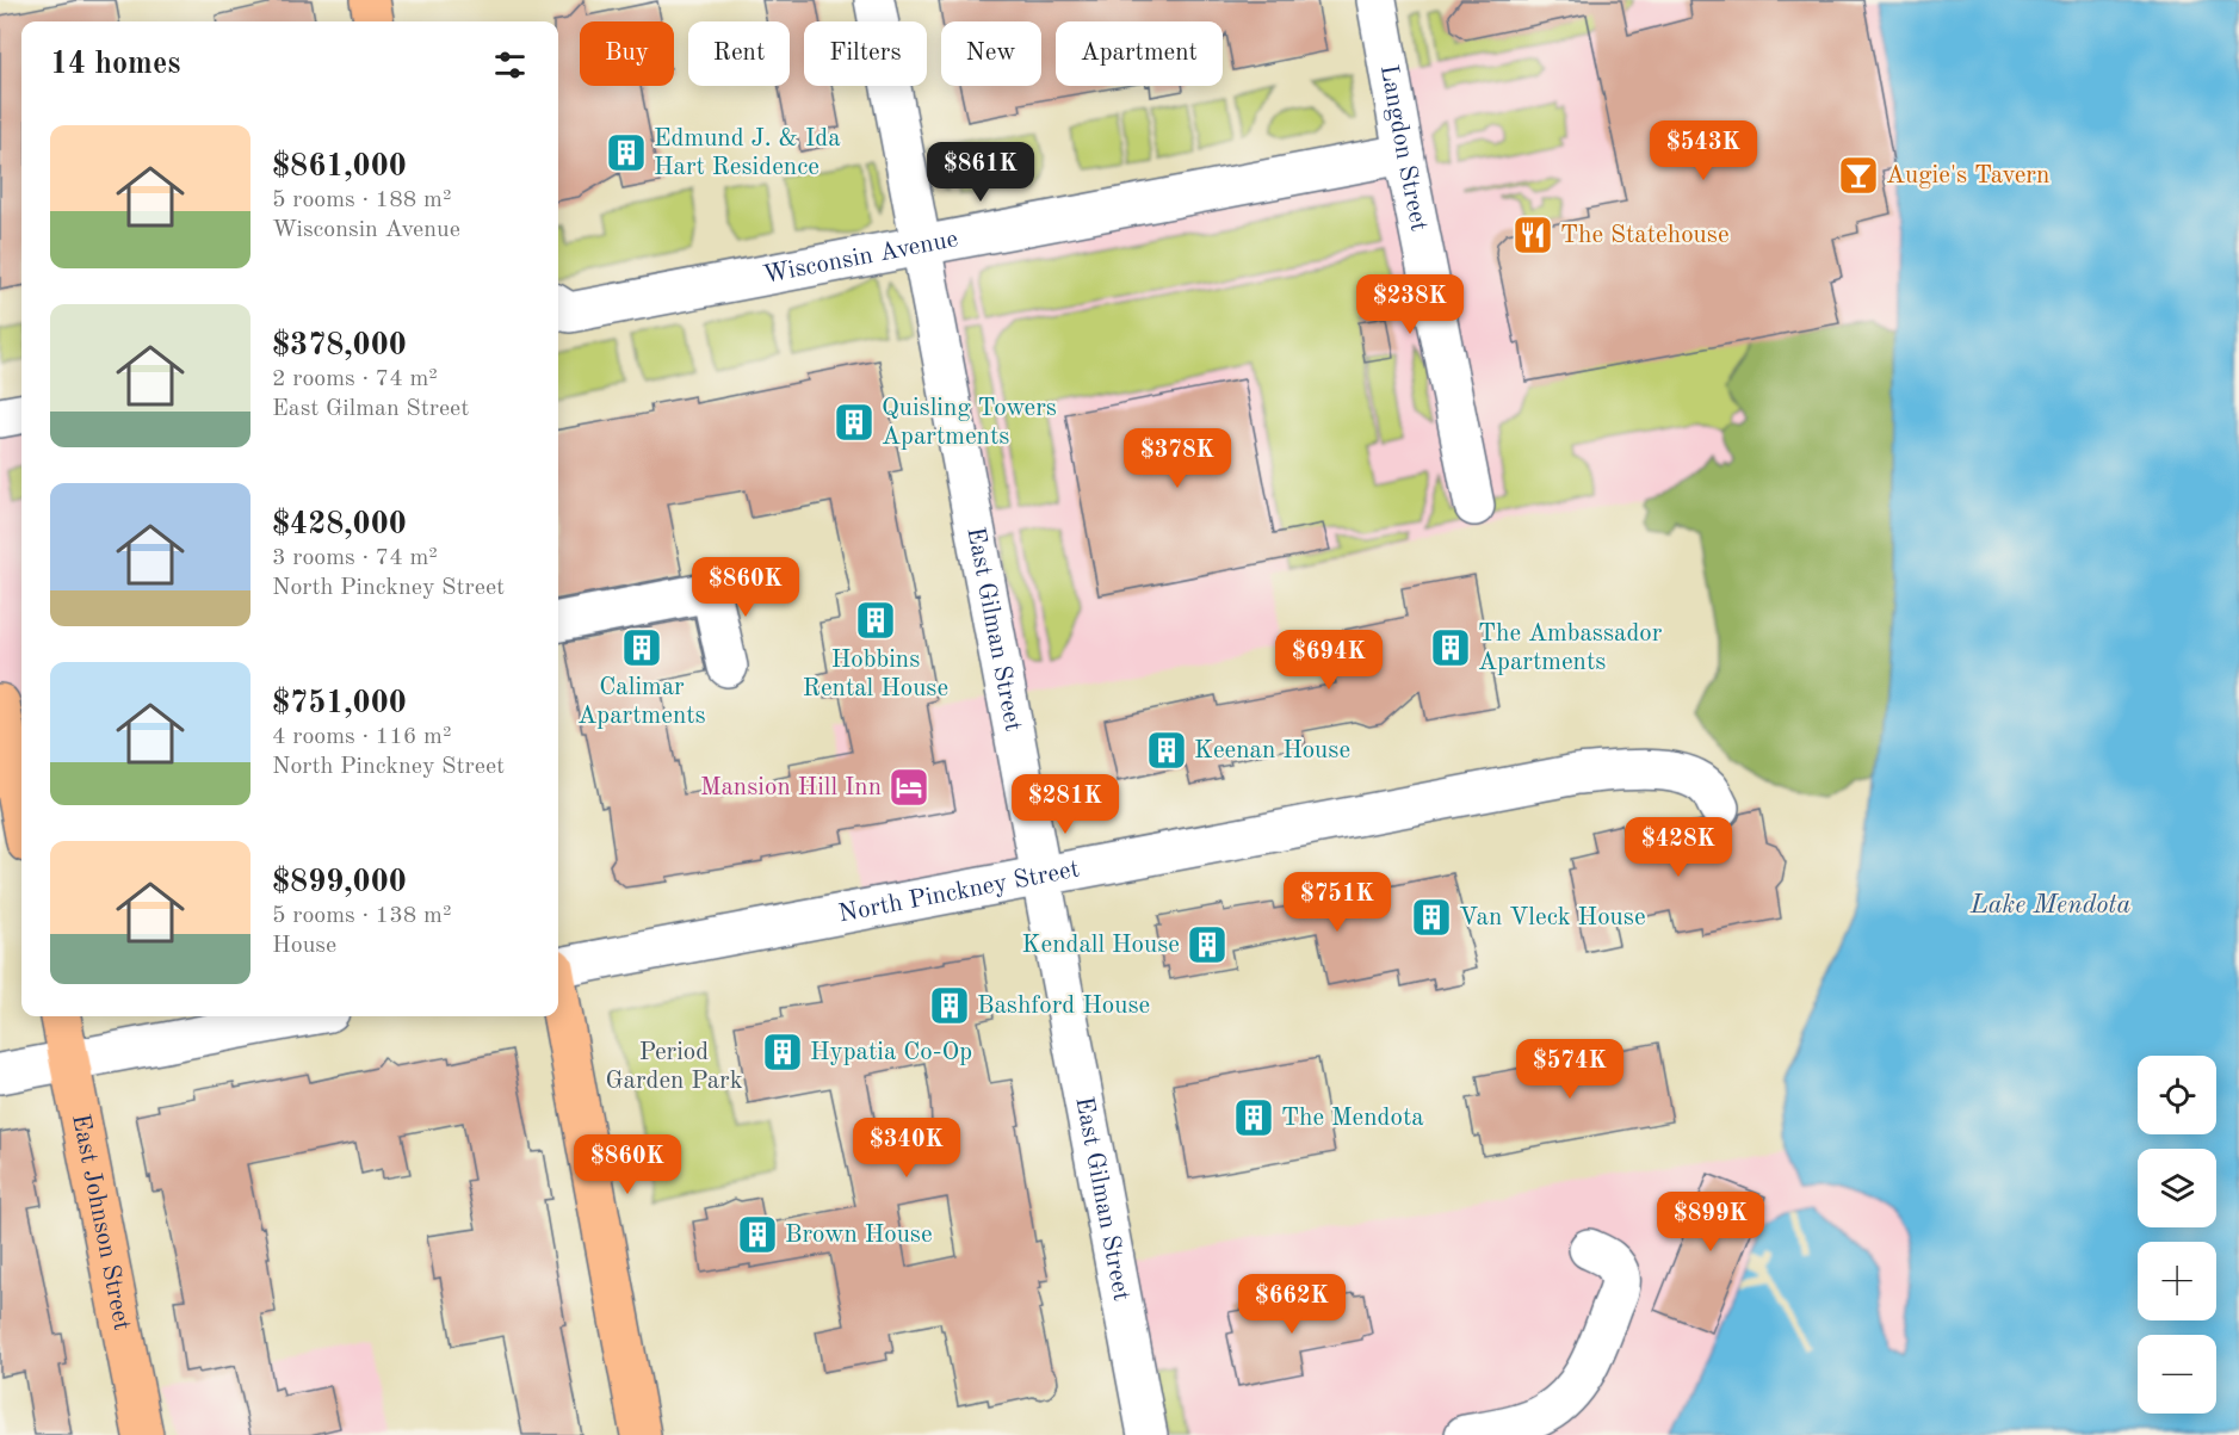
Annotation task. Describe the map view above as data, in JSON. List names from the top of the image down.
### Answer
{
  "streets": {
    "main road": ["East Johnson Street"],
    "street": [
      "Langdon Street",
      "Wisconsin Avenue",
      "East Gilman Street",
      "North Pinckney Street"
    ]
  },
  "crossings": [
    ["Langdon Street", "Wisconsin Avenue"],
    ["Wisconsin Avenue", "East Gilman Street"],
    ["East Gilman Street", "North Pinckney Street"]
  ],
  "water": ["Lake Mendota"],
  "parks": ["Period Garden Park"],
  "places": {
    "building": [
      "Edmund J. & Ida Hart Residence",
      "Quisling Towers Apartments",
      "Hobbins Rental House",
      "Calimar Apartments",
      "The Ambassador Apartments",
      "Keenan House",
      "Van Vleck House",
      "Kendall House",
      "Bashford House",
      "Hypatia Co-Op",
      "The Mendota",
      "Brown House"
    ],
    "bar": ["Augie's Tavern"],
    "restaurant": ["The Statehouse"],
    "hotel": ["Mansion Hill Inn"]
  },
  "page": {
    "chip": [
      "Buy",
      "Rent",
      "Filters",
      "New",
      "Apartment"
    ],
    "heading": "14 homes",
    "list": [
      {
        "name": "$861,000",
        "note": "5 rooms · 188 m² · Wisconsin Avenue"
      },
      {
        "name": "$378,000",
        "note": "2 rooms · 74 m² · East Gilman Street"
      },
      {
        "name": "$428,000",
        "note": "3 rooms · 74 m² · North Pinckney Street"
      },
      {
        "name": "$751,000",
        "note": "4 rooms · 116 m² · North Pinckney Street"
      },
      {
        "name": "$899,000",
        "note": "5 rooms · 138 m² · House"
      }
    ],
    "price": [
      "$543K",
      "$861K",
      "$238K",
      "$378K",
      "$860K",
      "$694K",
      "$281K",
      "$428K",
      "$751K",
      "$574K",
      "$340K",
      "$860K",
      "$899K",
      "$662K"
    ],
    "map_buttons": ["+", "−"]
  }
}
